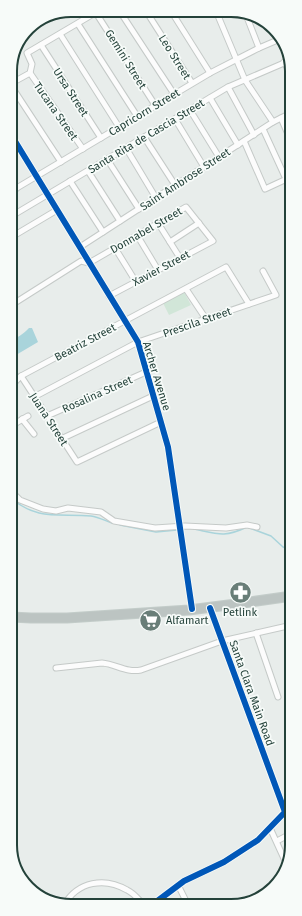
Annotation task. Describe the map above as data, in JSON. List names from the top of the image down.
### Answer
{
  "streets": {
    "street": [
      "Leo Street",
      "Gemini Street",
      "Ursa Street",
      "Tucana Street",
      "Capricorn Street",
      "Santa Rita de Cascia Street",
      "Saint Ambrose Street",
      "Donnabel Street",
      "Xavier Street",
      "Prescila Street",
      "Beatriz Street",
      "Archer Avenue",
      "Rosalina Street",
      "Juana Street",
      "Santa Clara Main Road"
    ]
  },
  "crossings": [
    ["Leo Street", "Capricorn Street"],
    ["Gemini Street", "Capricorn Street"],
    ["Ursa Street", "Capricorn Street"],
    ["Tucana Street", "Capricorn Street"],
    ["Capricorn Street", "Archer Avenue"],
    ["Santa Rita de Cascia Street", "Archer Avenue"],
    ["Saint Ambrose Street", "Archer Avenue"],
    ["Donnabel Street", "Xavier Street"],
    ["Donnabel Street", "Archer Avenue"],
    ["Xavier Street", "Archer Avenue"],
    ["Prescila Street", "Beatriz Street"],
    ["Prescila Street", "Archer Avenue"],
    ["Prescila Street", "Juana Street"],
    ["Beatriz Street", "Archer Avenue"],
    ["Beatriz Street", "Juana Street"],
    ["Archer Avenue", "Rosalina Street"],
    ["Archer Avenue", "Juana Street"],
    ["Rosalina Street", "Juana Street"]
  ],
  "places": {
    "pharmacy": ["Petlink"],
    "supermarket": ["Alfamart"]
  }
}
